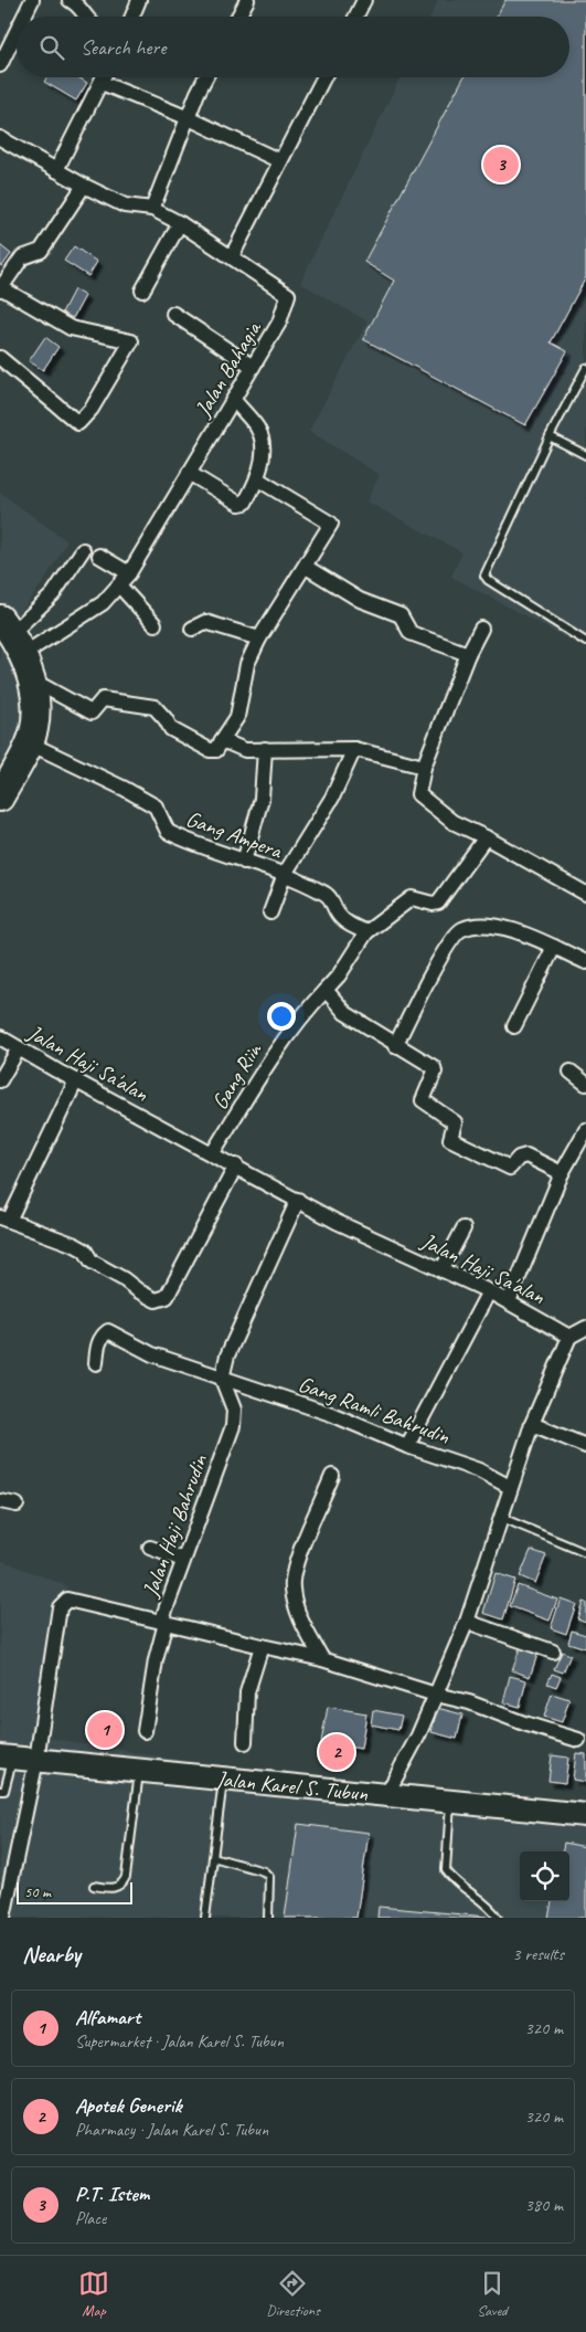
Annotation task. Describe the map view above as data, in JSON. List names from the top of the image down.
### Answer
{
  "streets": {
    "main road": ["Jalan Karel S. Tubun"],
    "street": [
      "Jalan Bahagia",
      "Gang Ampera",
      "Jalan Haji Sa'alan",
      "Gang Riin",
      "Gang Ramli Bahrudin",
      "Jalan Haji Bahrudin"
    ]
  },
  "crossings": [
    ["Gang Ampera", "Gang Riin"],
    ["Jalan Haji Sa'alan", "Gang Riin"],
    ["Gang Ramli Bahrudin", "Jalan Haji Bahrudin"],
    ["Jalan Haji Bahrudin", "Jalan Karel S. Tubun"]
  ],
  "scale_bar": "50 m",
  "page": {
    "search": "Search here",
    "pins": ["3", "1", "2"],
    "scale": "50 m",
    "heading": ["Nearby", "3 results"],
    "list": [
      {
        "mark": "1",
        "name": "Alfamart",
        "note": "Supermarket · Jalan Karel S. Tubun",
        "value": "320 m"
      },
      {
        "mark": "2",
        "name": "Apotek Generik",
        "note": "Pharmacy · Jalan Karel S. Tubun",
        "value": "320 m"
      },
      {
        "mark": "3",
        "name": "P.T. Istem",
        "note": "Place",
        "value": "380 m"
      }
    ],
    "nav": ["Map", "Directions", "Saved"]
  }
}
